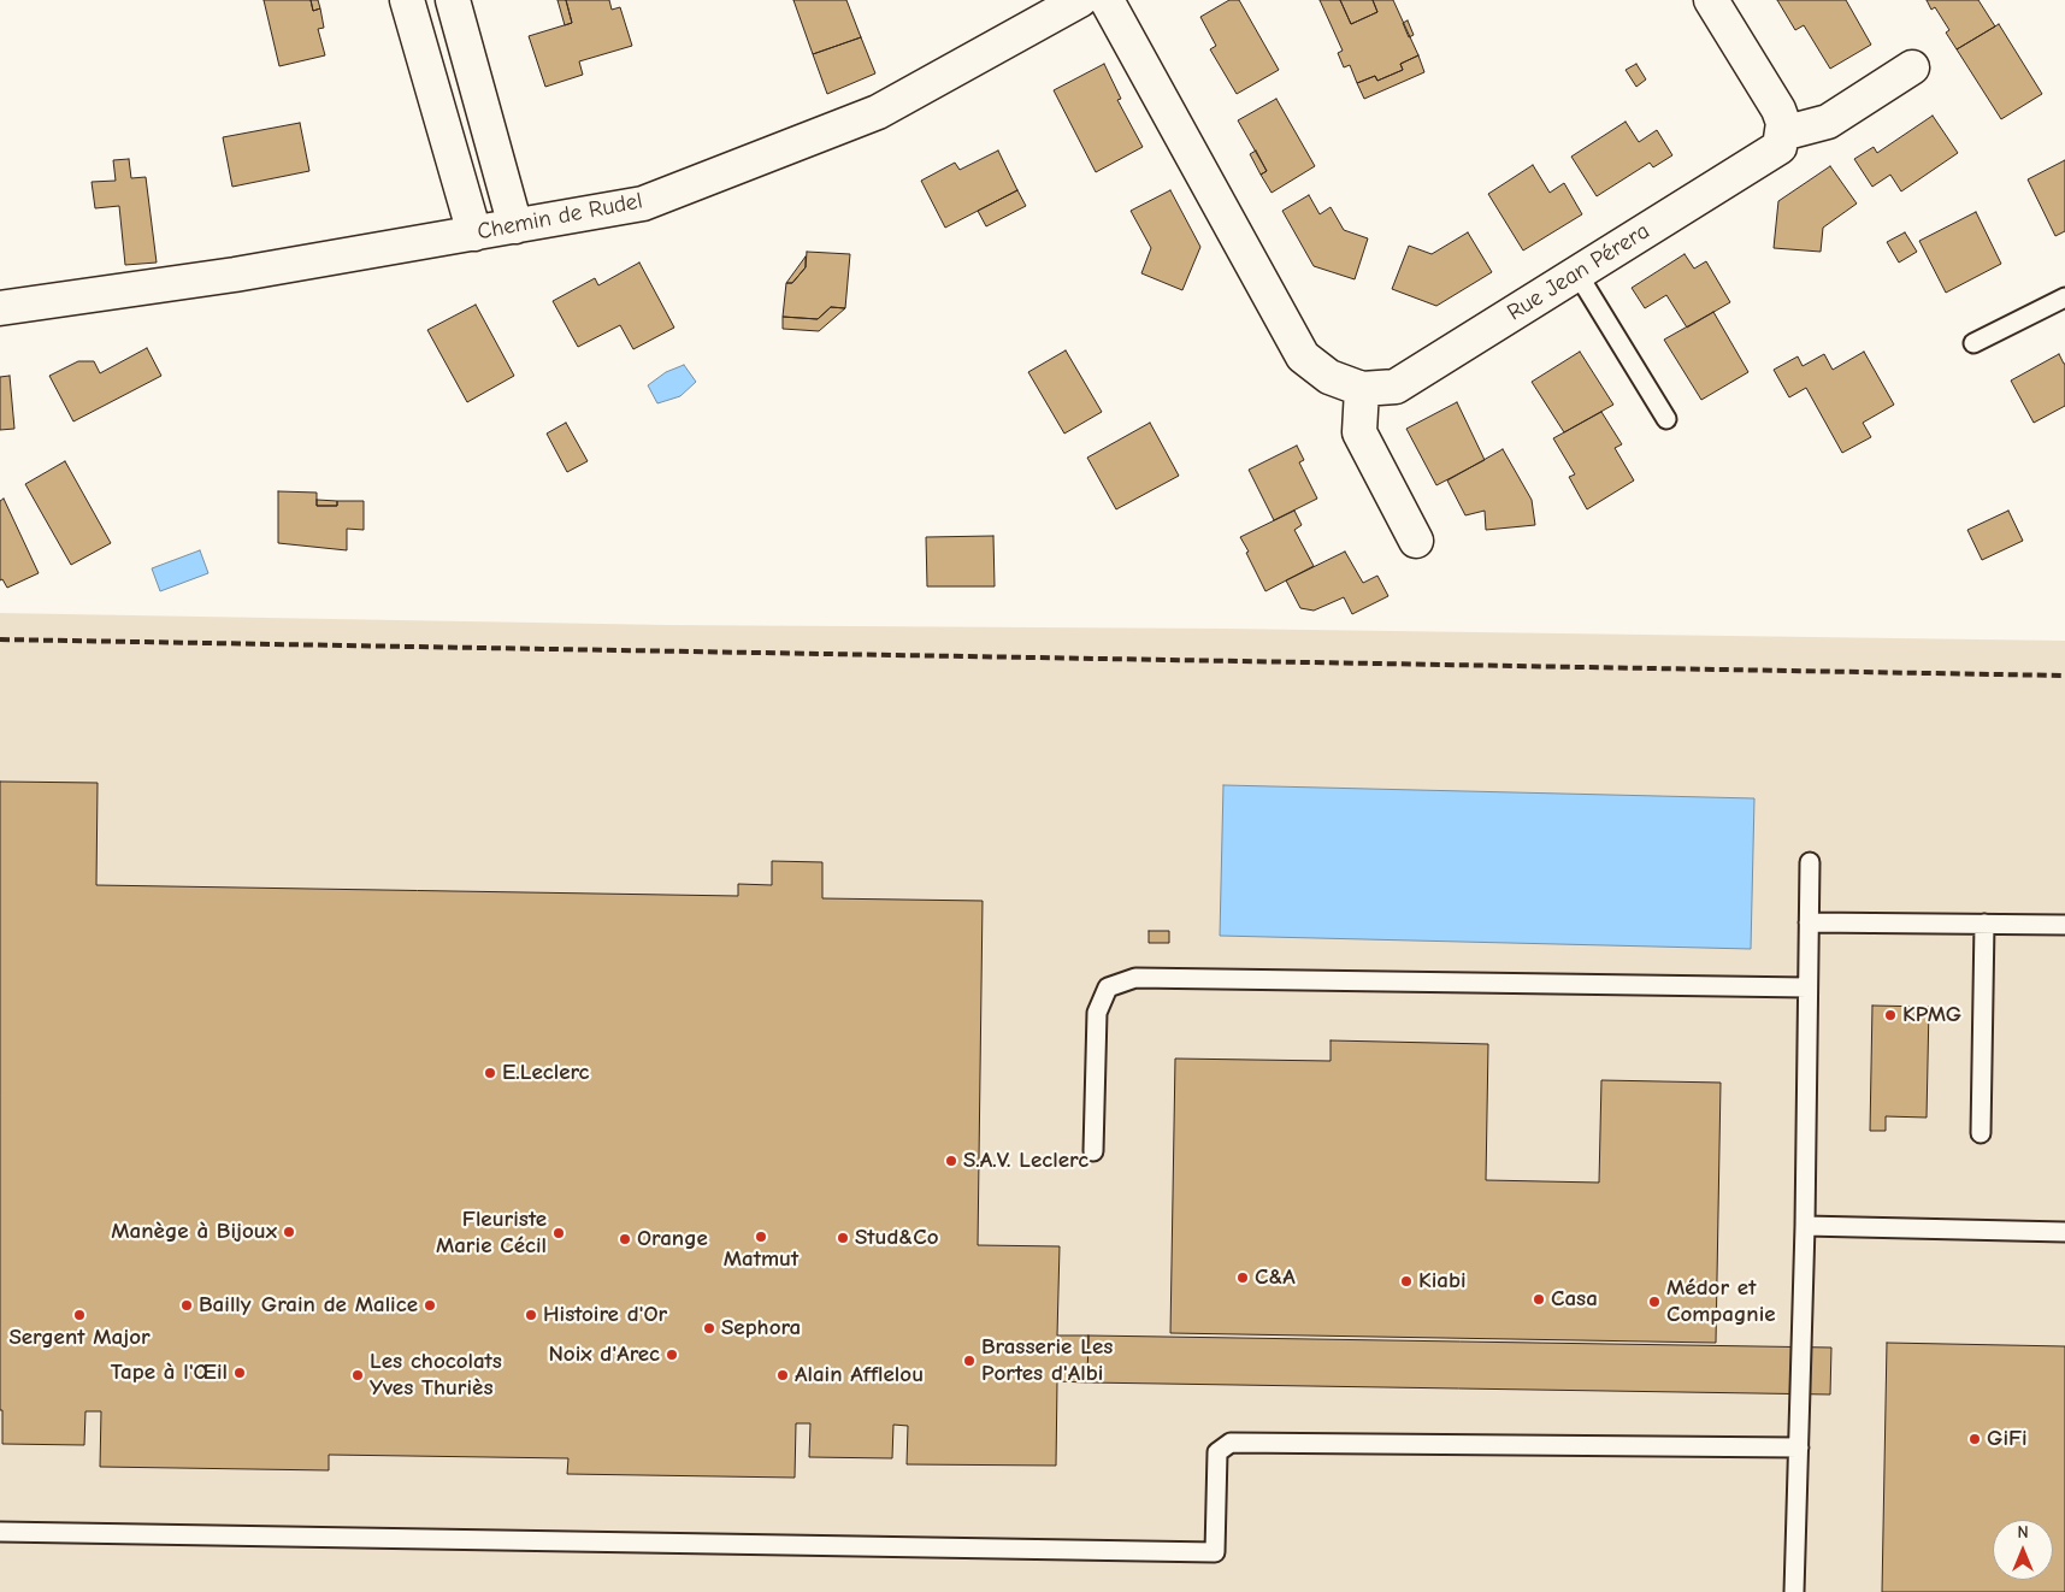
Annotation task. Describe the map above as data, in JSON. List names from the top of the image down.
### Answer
{
  "streets": {
    "street": ["Chemin de Rudel", "Rue Jean Pérera"]
  },
  "places": [
    "KPMG",
    "E.Leclerc",
    "S.A.V. Leclerc",
    "Manège à Bijoux",
    "Fleuriste Marie Cécil",
    "Matmut",
    "Stud&Co",
    "Orange",
    "C&A",
    "Kiabi",
    "Casa",
    "Médor et Compagnie",
    "Bailly",
    "Grain de Malice",
    "Sergent Major",
    "Histoire d'Or",
    "Sephora",
    "Noix d'Arec",
    "Brasserie Les Portes d'Albi",
    "Tape à l'Œil",
    "Les chocolats Yves Thuriès",
    "Alain Afflelou",
    "GiFi"
  ],
  "north": "top"
}
